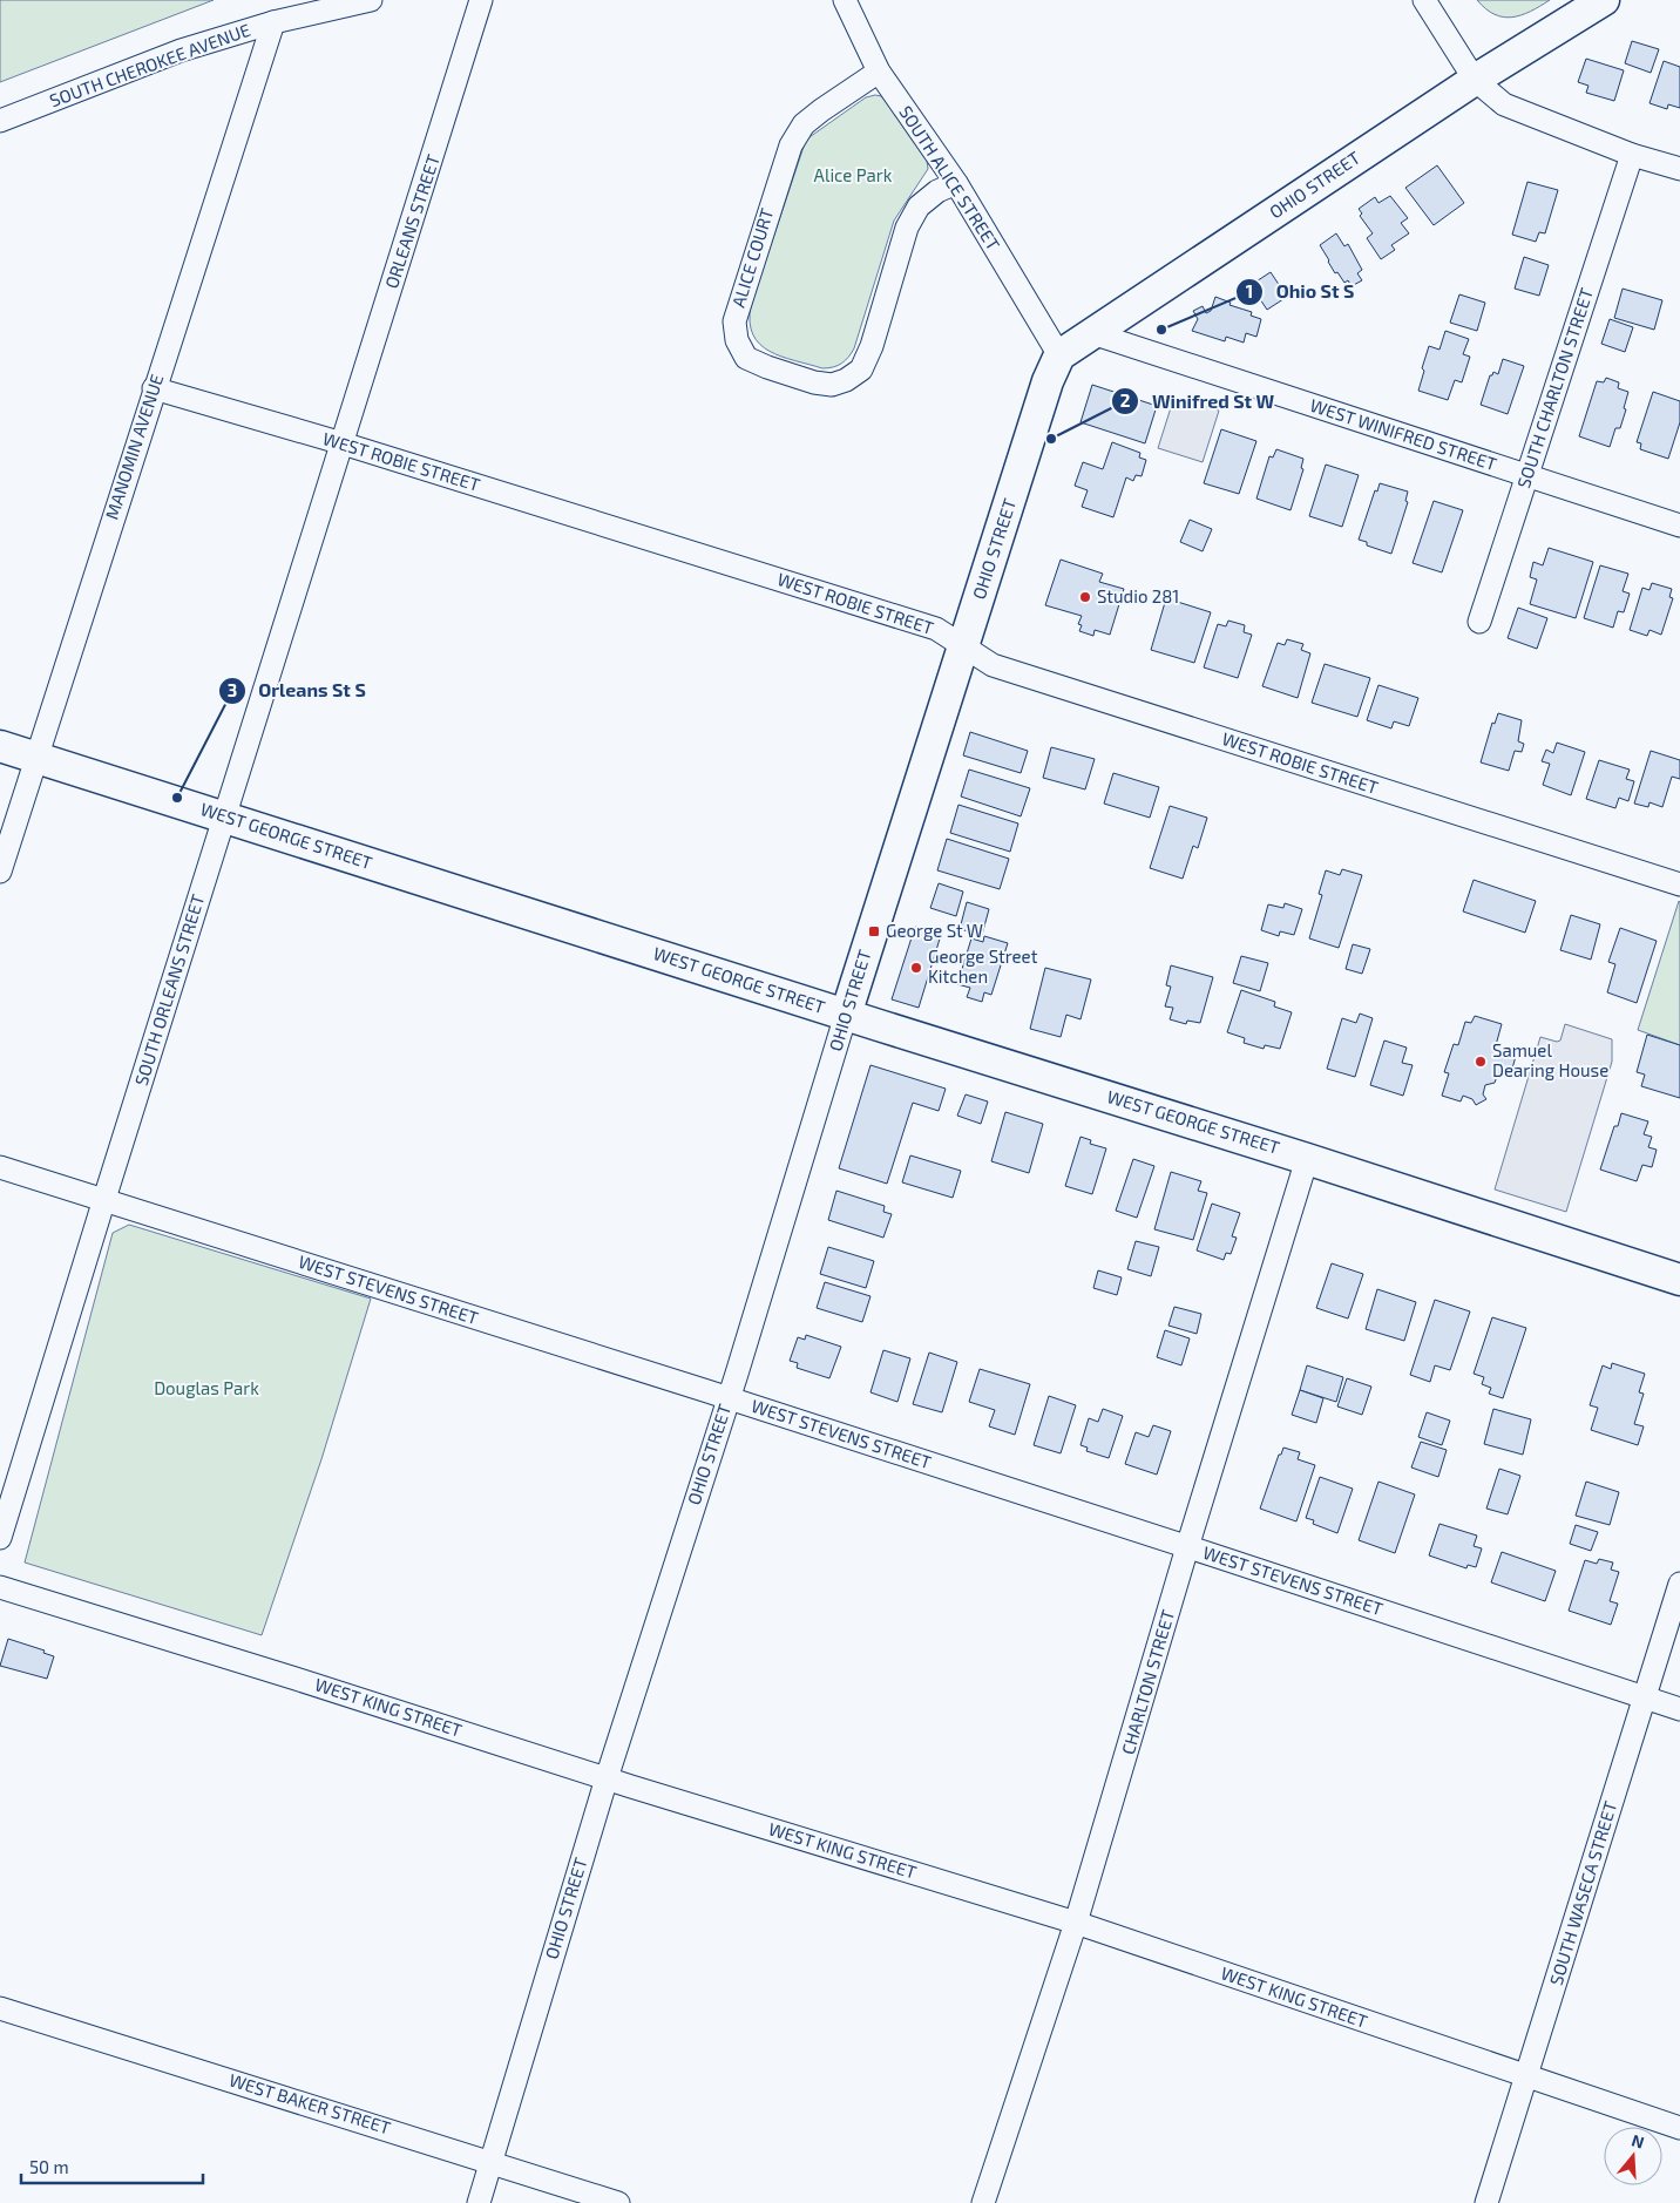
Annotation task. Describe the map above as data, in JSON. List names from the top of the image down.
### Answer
{
  "streets": {
    "street": [
      "SOUTH CHEROKEE AVENUE",
      "SOUTH ALICE STREET",
      "OHIO STREET",
      "ORLEANS STREET",
      "ALICE COURT",
      "SOUTH CHARLTON STREET",
      "WEST WINIFRED STREET",
      "MANOMIN AVENUE",
      "WEST ROBIE STREET",
      "WEST GEORGE STREET",
      "SOUTH ORLEANS STREET",
      "WEST STEVENS STREET",
      "CHARLTON STREET",
      "WEST KING STREET",
      "SOUTH WASECA STREET",
      "WEST BAKER STREET"
    ]
  },
  "crossings": [
    ["SOUTH CHEROKEE AVENUE", "MANOMIN AVENUE"],
    ["SOUTH ALICE STREET", "OHIO STREET"],
    ["SOUTH ALICE STREET", "ALICE COURT"],
    ["OHIO STREET", "WEST WINIFRED STREET"],
    ["OHIO STREET", "WEST ROBIE STREET"],
    ["OHIO STREET", "WEST GEORGE STREET"],
    ["OHIO STREET", "WEST STEVENS STREET"],
    ["OHIO STREET", "WEST KING STREET"],
    ["OHIO STREET", "WEST BAKER STREET"],
    ["ORLEANS STREET", "WEST ROBIE STREET"],
    ["ORLEANS STREET", "SOUTH ORLEANS STREET"],
    ["SOUTH CHARLTON STREET", "WEST WINIFRED STREET"],
    ["MANOMIN AVENUE", "WEST ROBIE STREET"],
    ["MANOMIN AVENUE", "WEST GEORGE STREET"],
    ["WEST ROBIE STREET", "SOUTH ORLEANS STREET"],
    ["WEST GEORGE STREET", "SOUTH ORLEANS STREET"],
    ["WEST GEORGE STREET", "CHARLTON STREET"],
    ["SOUTH ORLEANS STREET", "WEST STEVENS STREET"],
    ["WEST STEVENS STREET", "CHARLTON STREET"],
    ["WEST STEVENS STREET", "SOUTH WASECA STREET"],
    ["CHARLTON STREET", "WEST KING STREET"],
    ["WEST KING STREET", "SOUTH WASECA STREET"]
  ],
  "parks": ["Alice Park", "Douglas Park"],
  "places": {
    "other": [
      "Ohio St S",
      "Winifred St W",
      "Studio 281",
      "Orleans St S",
      "George Street Kitchen",
      "Samuel Dearing House"
    ],
    "transit": ["George St W"]
  },
  "scale_bar": "50 m",
  "north": "top"
}
